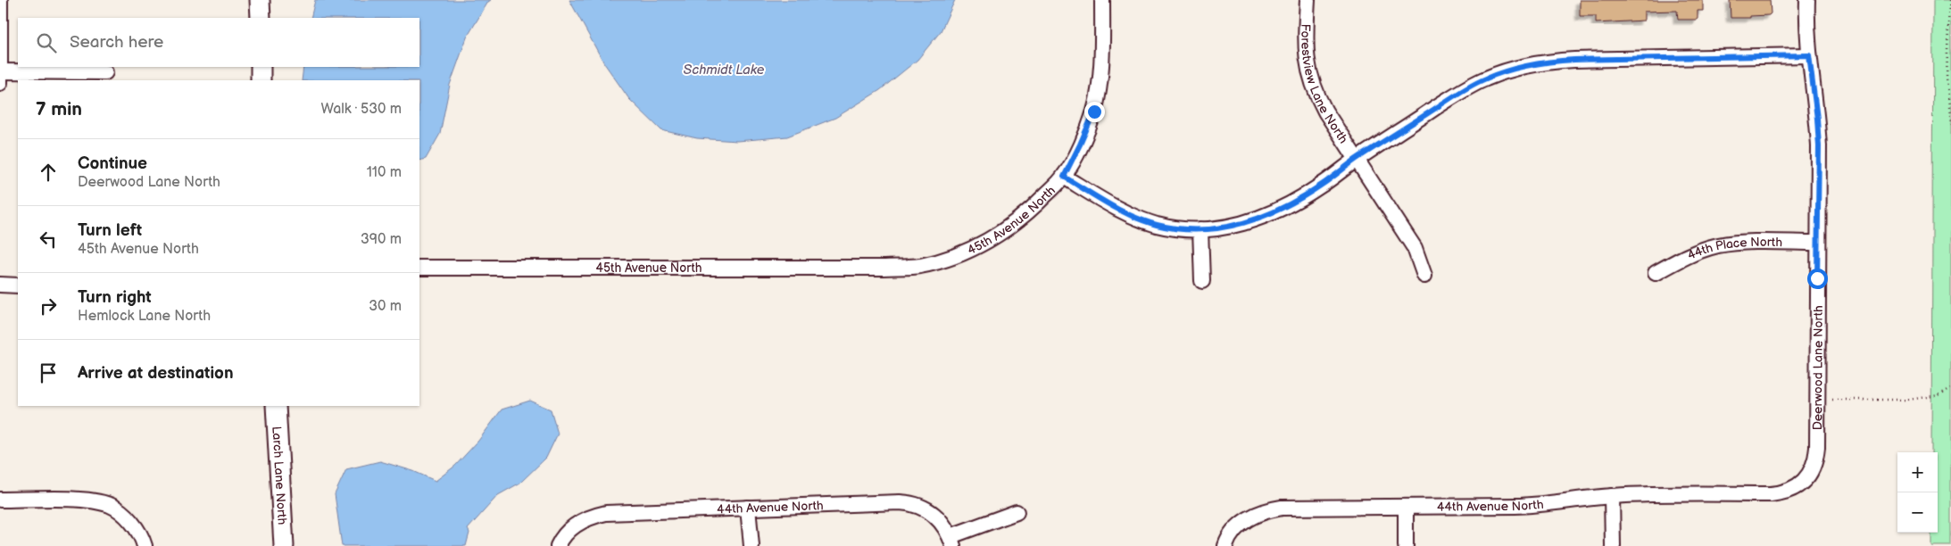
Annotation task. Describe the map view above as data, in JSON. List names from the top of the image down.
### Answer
{
  "streets": {
    "street": [
      "Forestview Lane North",
      "45th Avenue North",
      "44th Place North",
      "Deerwood Lane North",
      "Larch Lane North",
      "44th Avenue North"
    ]
  },
  "crossings": [
    ["Forestview Lane North", "45th Avenue North"],
    ["45th Avenue North", "Deerwood Lane North"],
    ["44th Place North", "Deerwood Lane North"],
    ["Deerwood Lane North", "44th Avenue North"]
  ],
  "water": ["Schmidt Lake"],
  "page": {
    "search": "Search here",
    "heading": ["7 min", "Walk · 530 m"],
    "list": [
      ["Continue", "Deerwood Lane North", "110 m"],
      ["Turn left", "45th Avenue North", "390 m"],
      ["Turn right", "Hemlock Lane North", "30 m"],
      "Arrive at destination"
    ],
    "map_buttons": ["+", "−"]
  }
}
